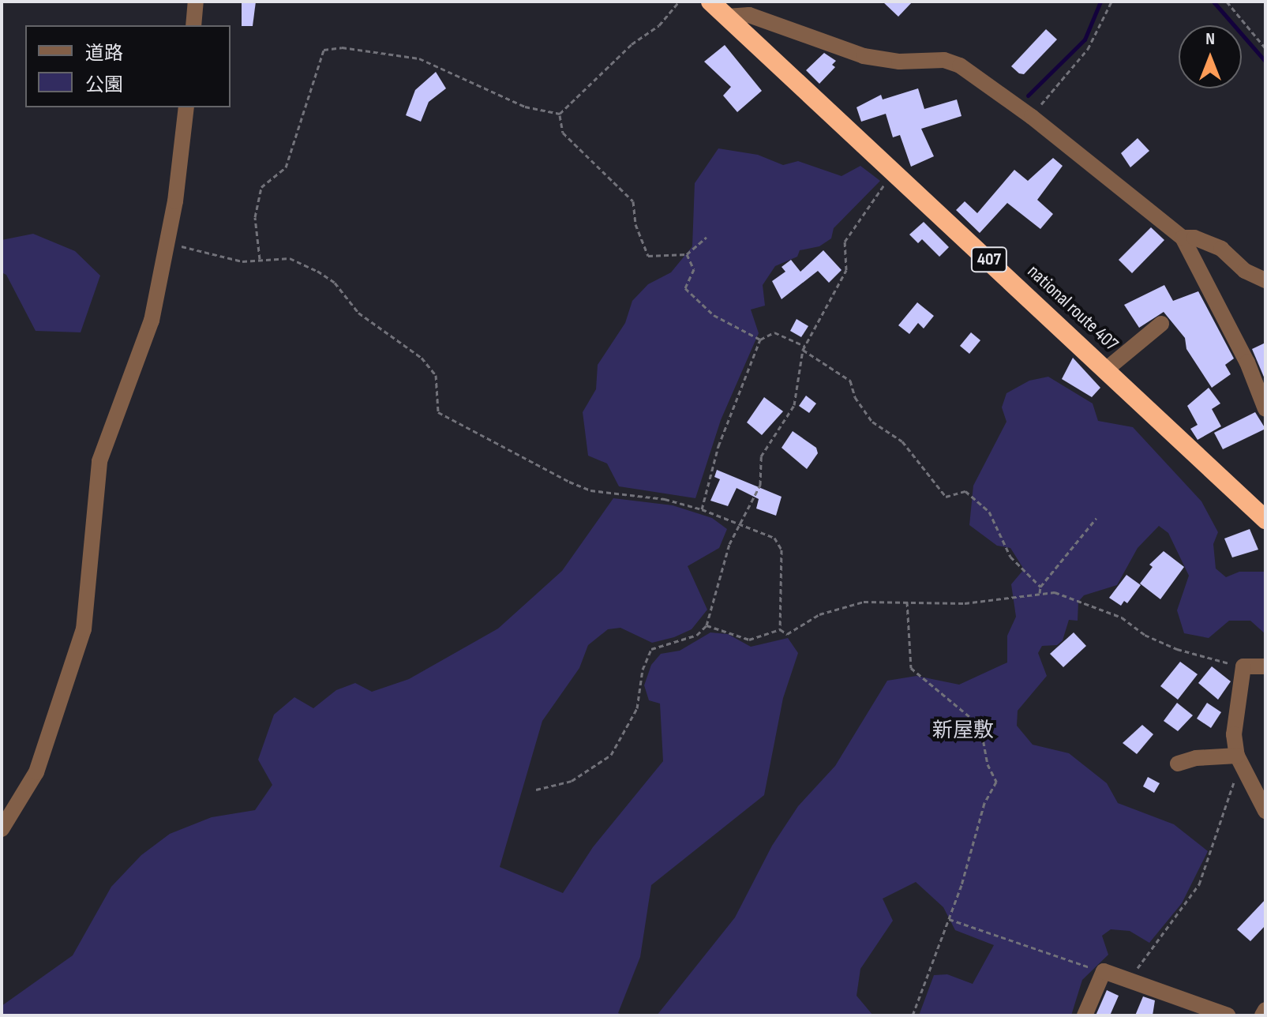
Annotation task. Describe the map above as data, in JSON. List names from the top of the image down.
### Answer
{
  "streets": {
    "highway": ["407", "national route 407"]
  },
  "districts": ["新屋敷"],
  "legend": ["道路", "公園"],
  "north": "top"
}
